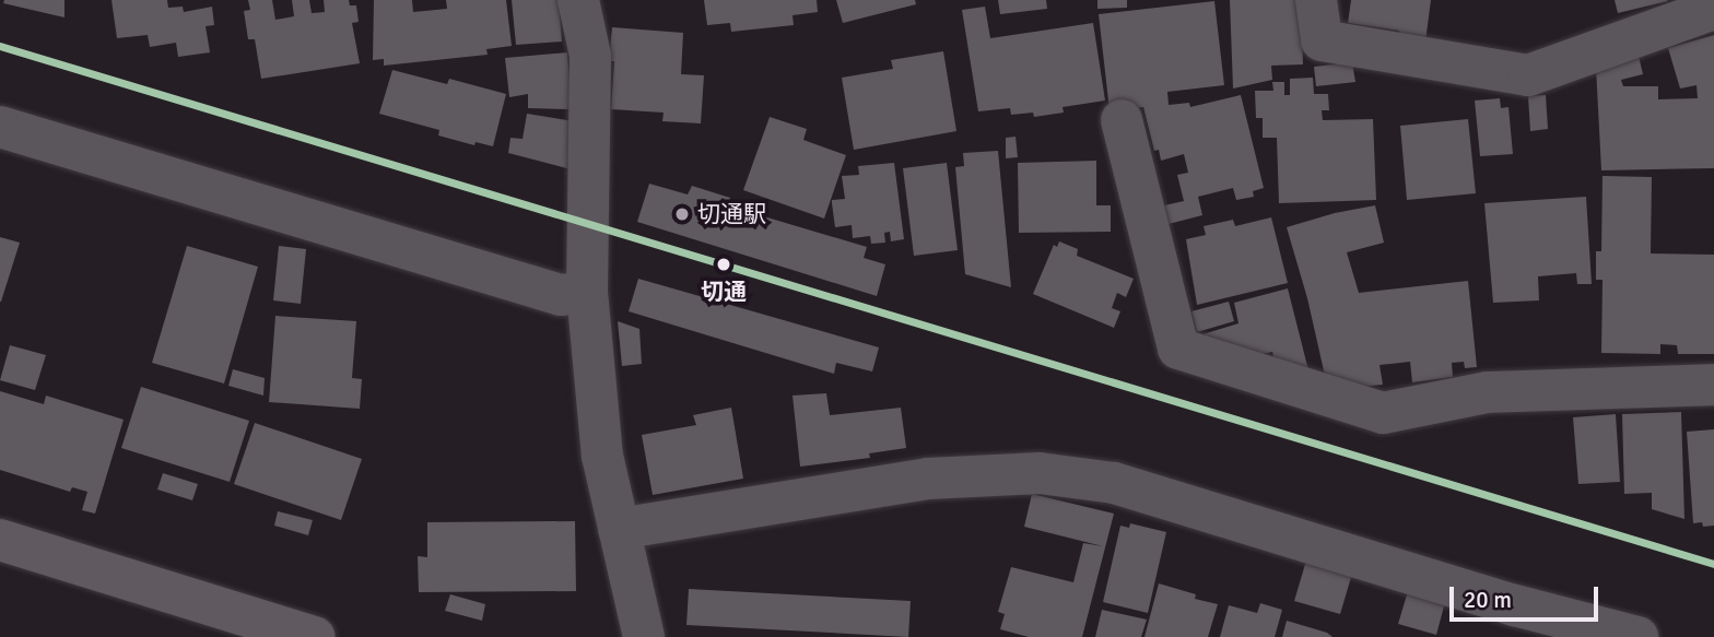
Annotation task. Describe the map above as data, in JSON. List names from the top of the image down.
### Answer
{
  "places": ["切通駅", "切通"],
  "scale_bar": "20 m"
}
